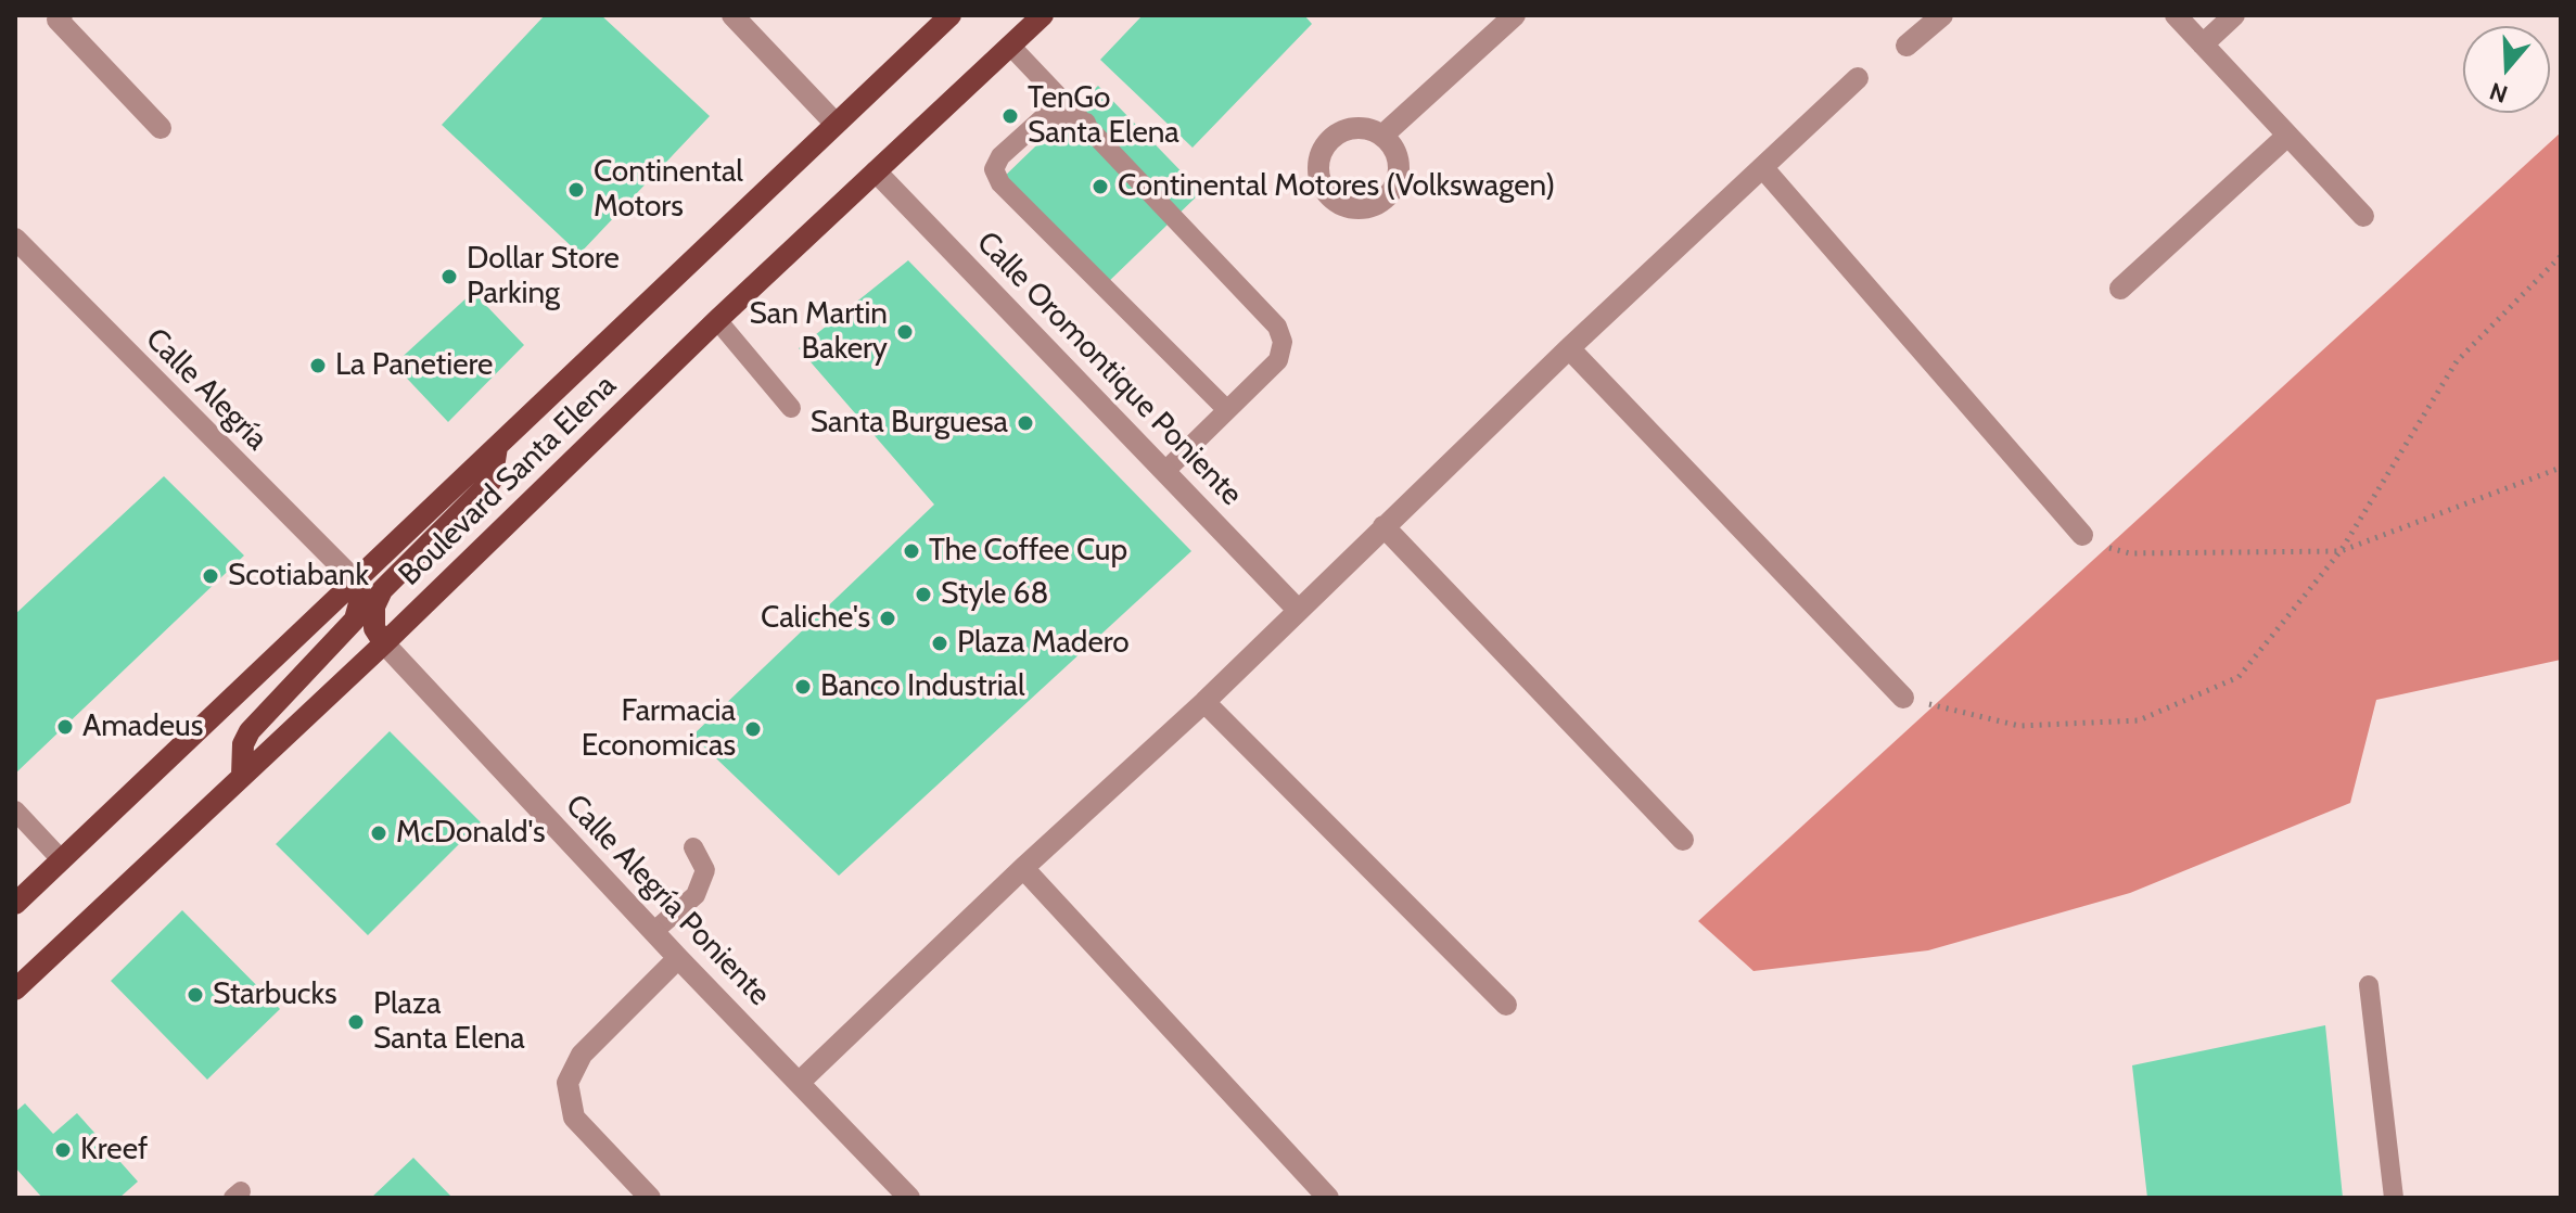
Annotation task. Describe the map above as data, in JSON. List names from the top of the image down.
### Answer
{
  "streets": {
    "main road": ["Boulevard Santa Elena"],
    "street": ["Calle Oromontique Poniente", "Calle Alegría", "Calle Alegría Poniente"]
  },
  "crossings": [
    ["Calle Oromontique Poniente", "Boulevard Santa Elena"],
    ["Calle Alegría", "Boulevard Santa Elena"],
    ["Boulevard Santa Elena", "Calle Alegría Poniente"]
  ],
  "places": [
    "TenGo Santa Elena",
    "Continental Motores (Volkswagen)",
    "Continental Motors",
    "Dollar Store Parking",
    "San Martin Bakery",
    "La Panetiere",
    "Santa Burguesa",
    "The Coffee Cup",
    "Scotiabank",
    "Style 68",
    "Caliche's",
    "Plaza Madero",
    "Banco Industrial",
    "Amadeus",
    "Farmacia Economicas",
    "McDonald's",
    "Starbucks",
    "Plaza Santa Elena",
    "Kreef"
  ],
  "north": "bottom"
}
